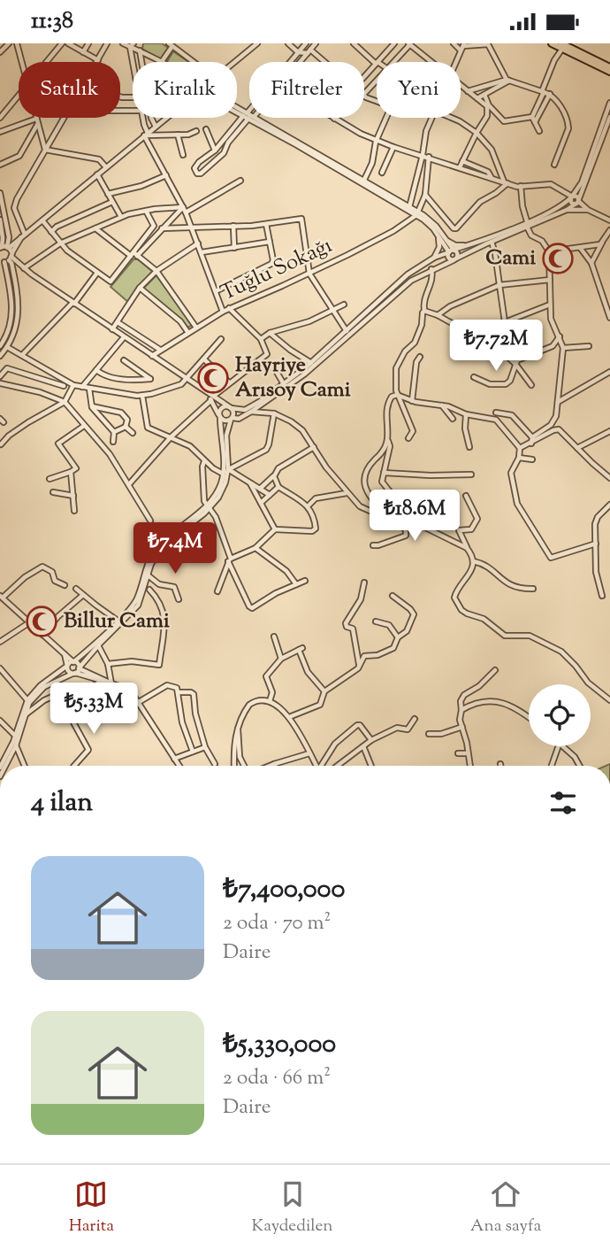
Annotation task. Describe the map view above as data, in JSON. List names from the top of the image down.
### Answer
{
  "streets": {
    "street": ["Tuğlu Sokağı"]
  },
  "places": {
    "mosque": ["Cami", "Hayriye Arısoy Cami", "Billur Cami"]
  },
  "page": {
    "status": "11:38",
    "chip": [
      "Satılık",
      "Kiralık",
      "Filtreler",
      "Yeni"
    ],
    "price": [
      "₺7.72M",
      "₺18.6M",
      "₺7.4M",
      "₺5.33M"
    ],
    "heading": "4 ilan",
    "list": [
      {
        "name": "₺7,400,000",
        "note": "2 oda · 70 m² · Daire"
      },
      {
        "name": "₺5,330,000",
        "note": "2 oda · 66 m² · Daire"
      }
    ],
    "tabs": ["Harita", "Kaydedilen", "Ana sayfa"]
  }
}
